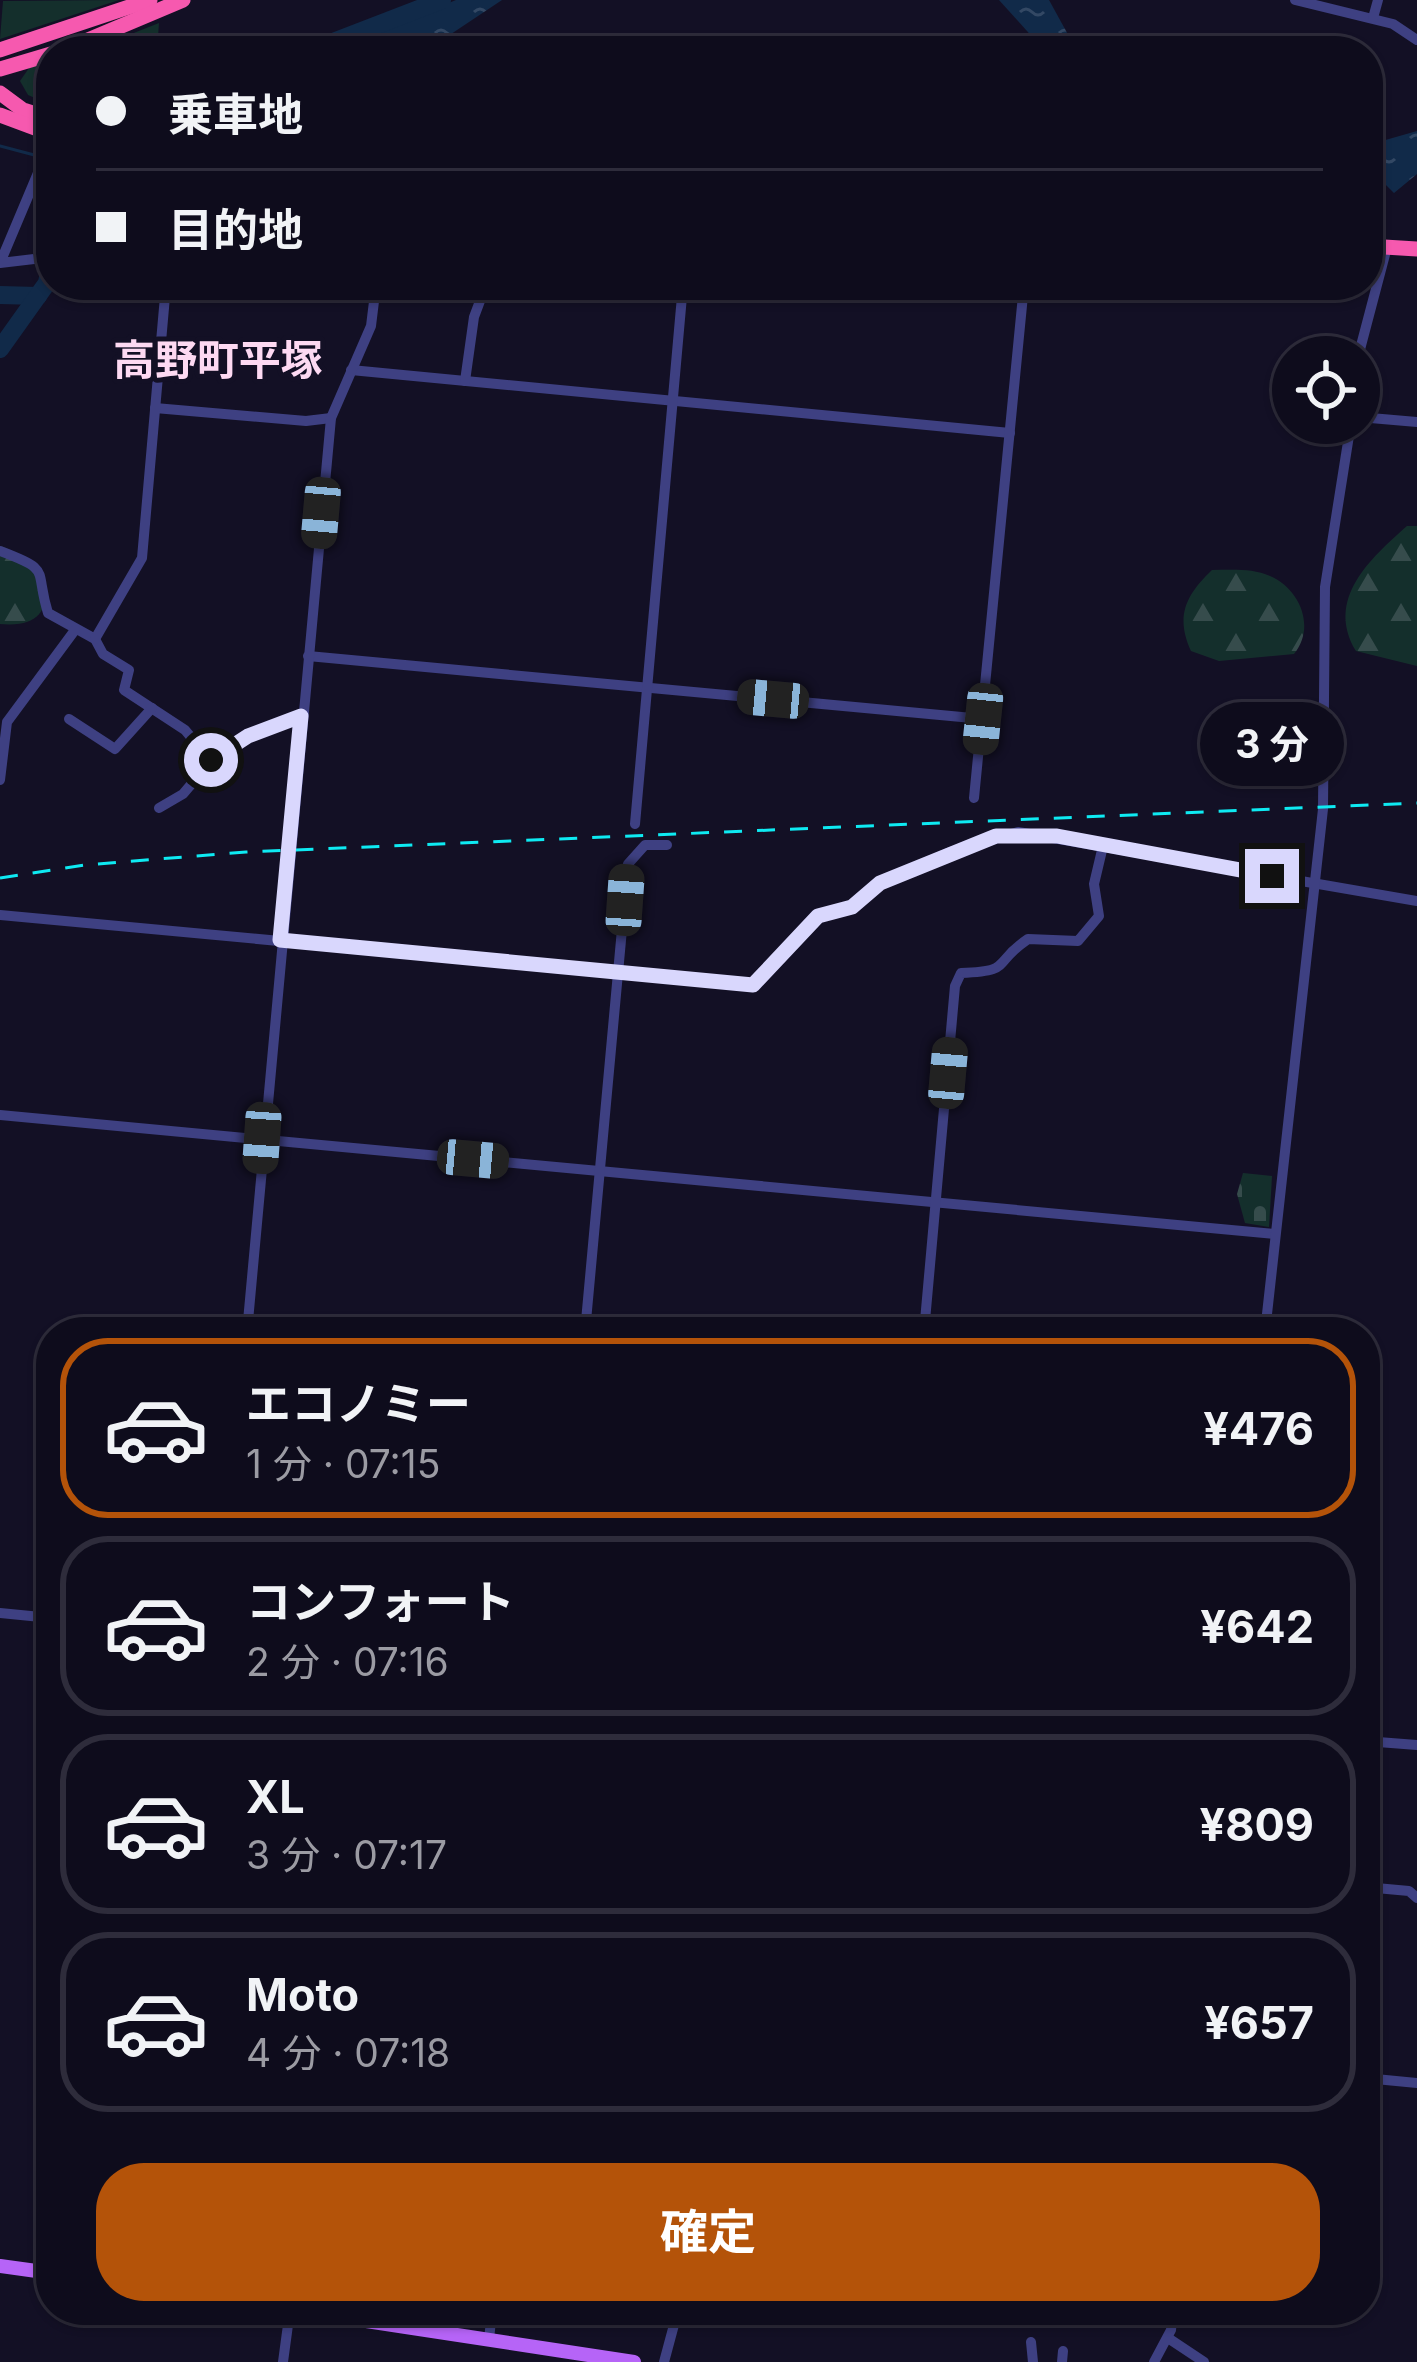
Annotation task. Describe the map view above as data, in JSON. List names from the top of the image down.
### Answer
{
  "districts": ["高野町平塚"],
  "page": {
    "banner": ["乗車地", "目的地"],
    "bubble": "3 分",
    "list": [
      {
        "name": "エコノミー",
        "note": "1 分 · 07:15",
        "value": "¥476"
      },
      {
        "name": "コンフォート",
        "note": "2 分 · 07:16",
        "value": "¥642"
      },
      {
        "name": "XL",
        "note": "3 分 · 07:17",
        "value": "¥809"
      },
      {
        "name": "Moto",
        "note": "4 分 · 07:18",
        "value": "¥657"
      }
    ],
    "buttons": "確定"
  }
}
